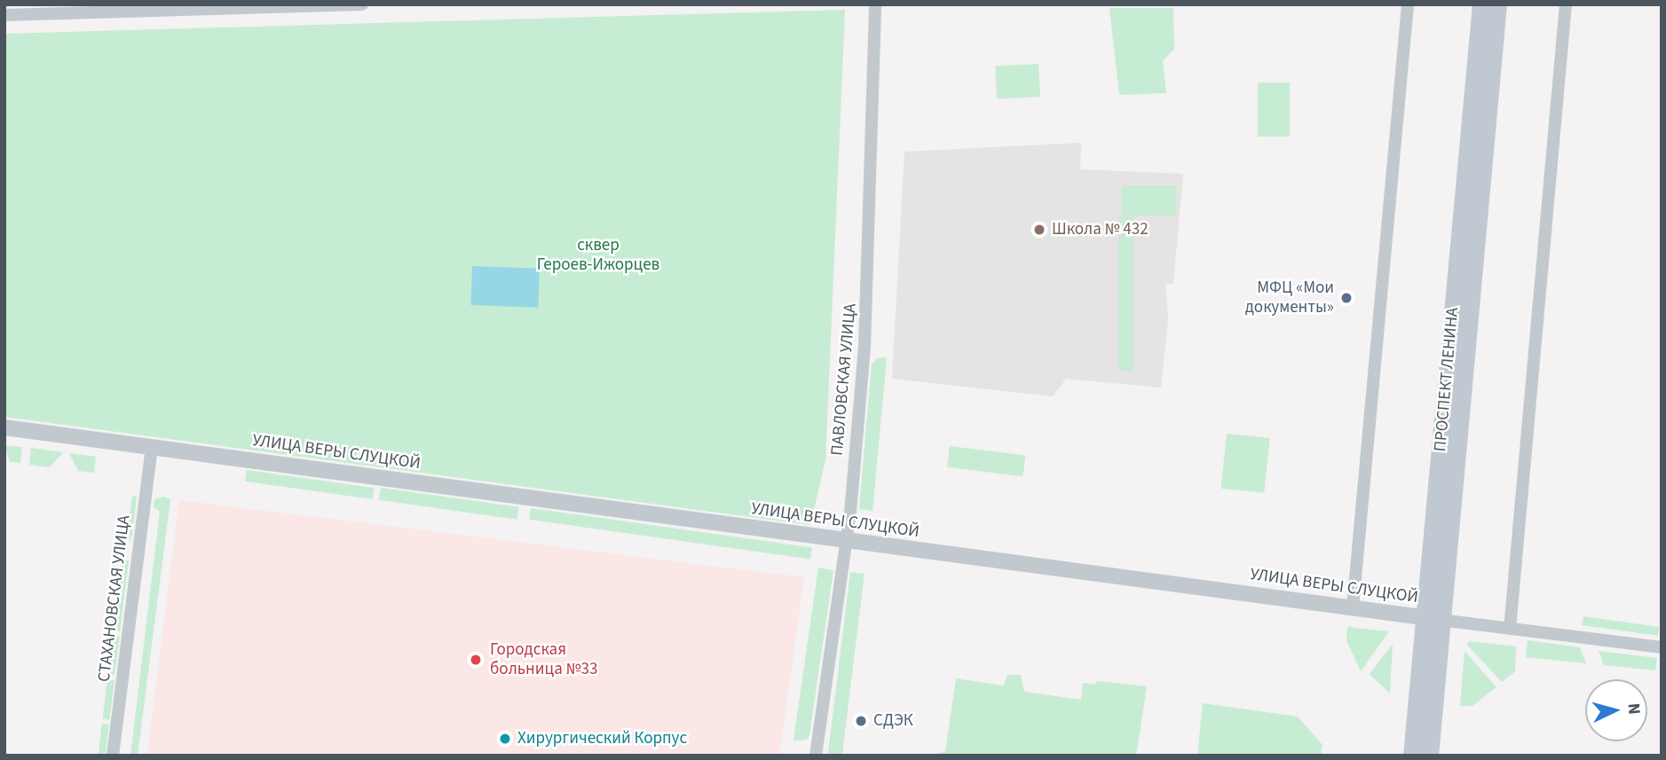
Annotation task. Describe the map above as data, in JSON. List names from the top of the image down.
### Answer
{
  "streets": {
    "main road": ["ПРОСПЕКТ ЛЕНИНА"],
    "street": ["ПАВЛОВСКАЯ УЛИЦА", "УЛИЦА ВЕРЫ СЛУЦКОЙ", "СТАХАНОВСКАЯ УЛИЦА"]
  },
  "crossings": [
    ["ПАВЛОВСКАЯ УЛИЦА", "УЛИЦА ВЕРЫ СЛУЦКОЙ"],
    ["ПРОСПЕКТ ЛЕНИНА", "УЛИЦА ВЕРЫ СЛУЦКОЙ"],
    ["УЛИЦА ВЕРЫ СЛУЦКОЙ", "СТАХАНОВСКАЯ УЛИЦА"]
  ],
  "parks": ["сквер Героев-Ижорцев"],
  "places": [
    "Школа № 432",
    "МФЦ «Мои документы»",
    "Городская больница №33",
    "СДЭК",
    "Хирургический Корпус"
  ],
  "north": "right"
}
